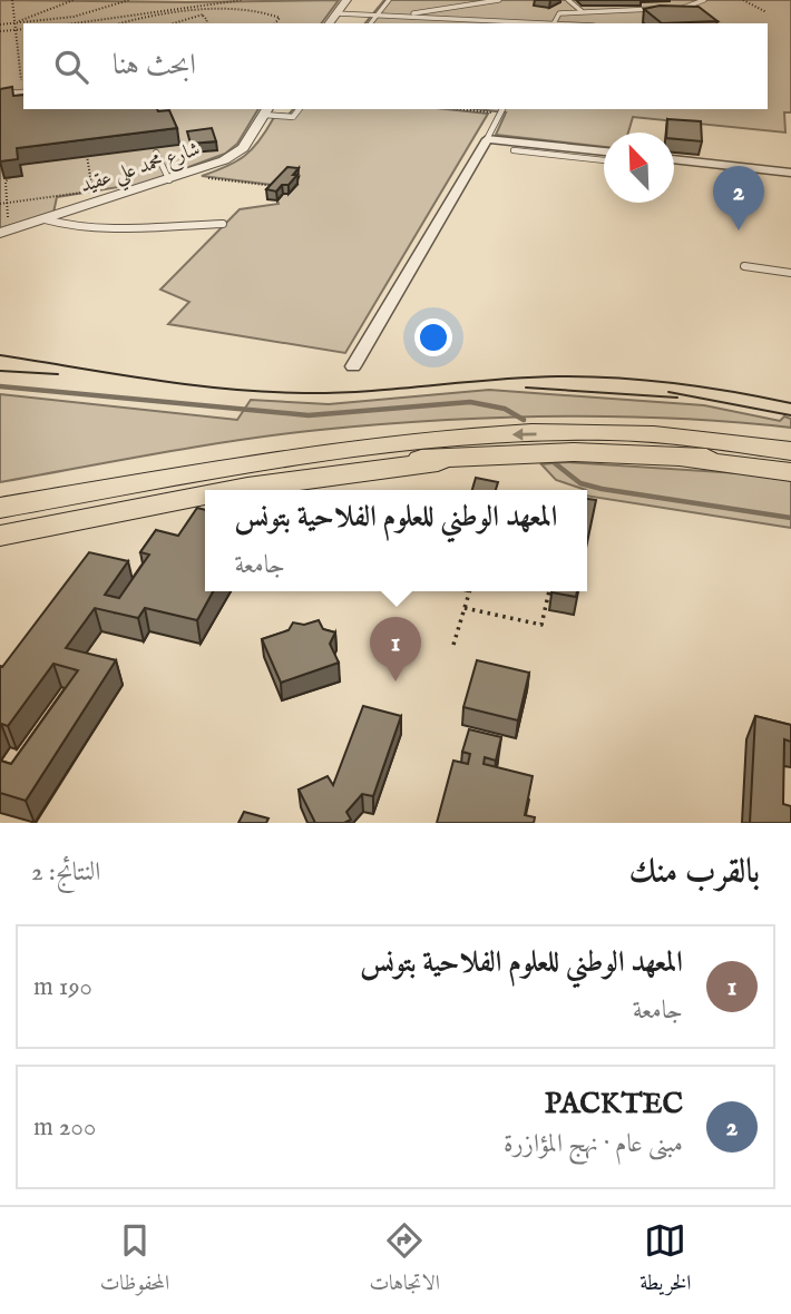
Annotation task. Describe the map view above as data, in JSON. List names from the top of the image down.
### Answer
{
  "streets": {
    "street": ["شارع محمد علي عقيد"]
  },
  "north": "top left",
  "page": {
    "search": "ابحث هنا",
    "pins": ["2", "1"],
    "popup": ["المعهد الوطني للعلوم الفلاحية بتونس", "جامعة"],
    "heading": ["بالقرب منك", "النتائج: 2"],
    "list": [
      {
        "mark": "1",
        "name": "المعهد الوطني للعلوم الفلاحية بتونس",
        "note": "جامعة",
        "value": "190 m"
      },
      {
        "mark": "2",
        "name": "PACKTEC",
        "note": "مبنى عام · نهج المؤازرة",
        "value": "200 m"
      }
    ],
    "nav": ["الخريطة", "الاتجاهات", "المحفوظات"]
  }
}
